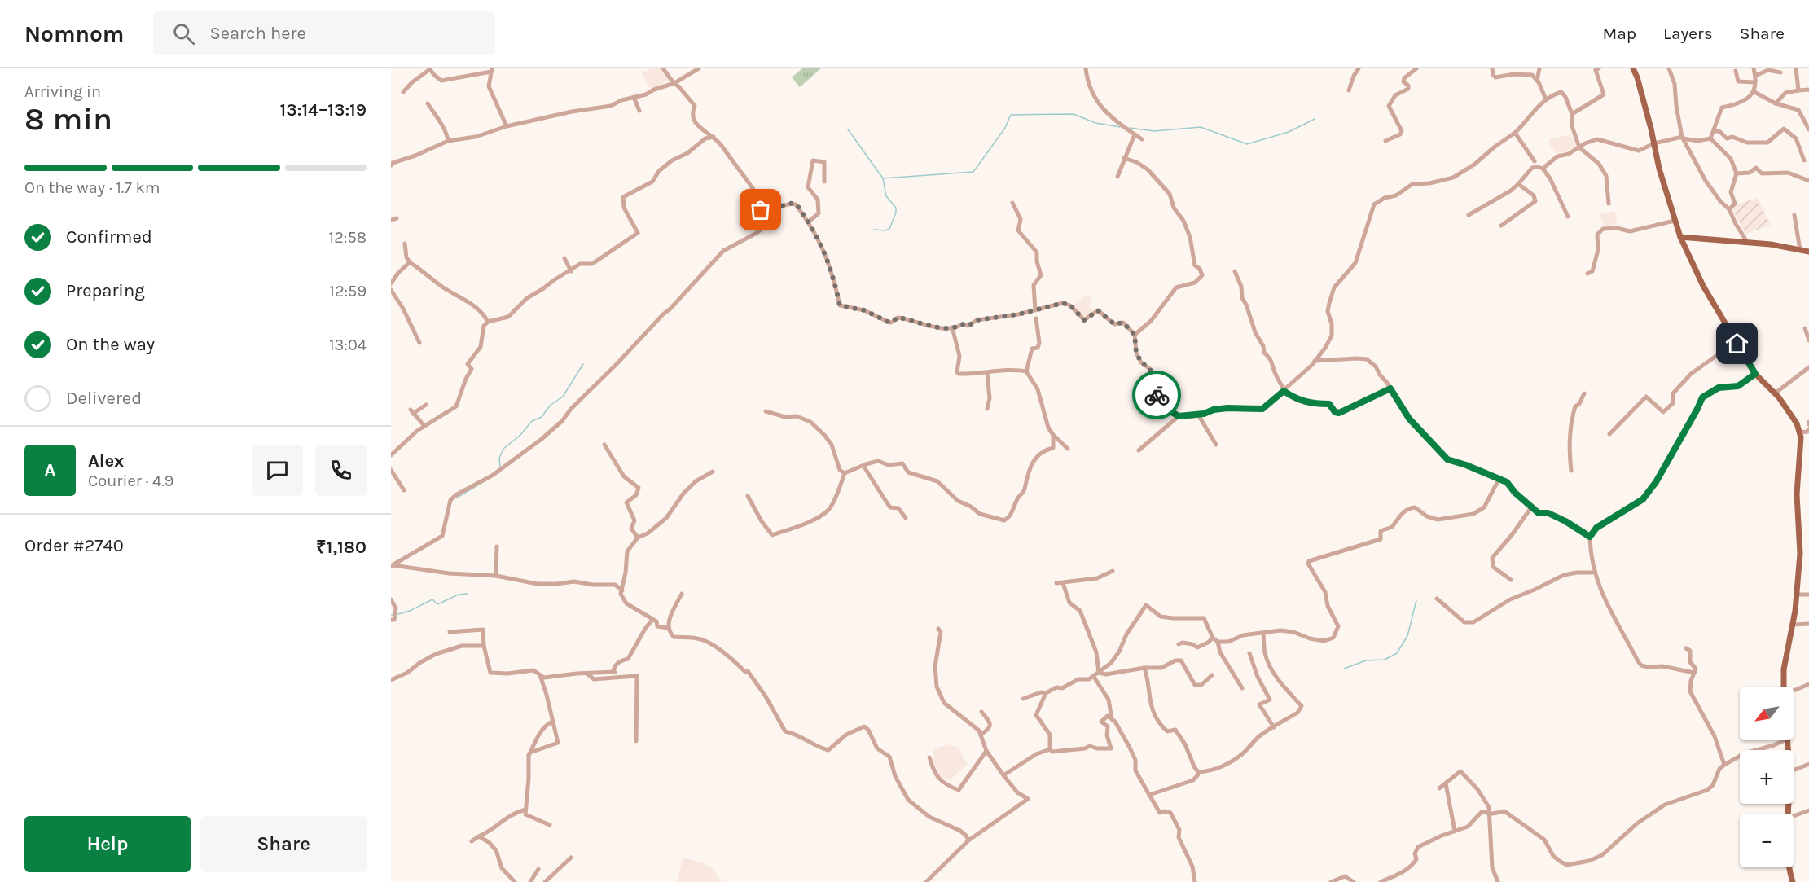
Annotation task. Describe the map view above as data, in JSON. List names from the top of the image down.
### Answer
{
  "north": "bottom left",
  "page": {
    "header": "Nomnom",
    "search": "Search here",
    "nav": ["Map", "Layers", "Share"],
    "heading": ["8 min", "Arriving in", "13:14–13:19"],
    "panel": [
      "Alex",
      "Courier · 4.9",
      "Order #2740",
      "₹1,180"
    ],
    "bar": "On the way · 1.7 km",
    "list": [
      ["Confirmed", "12:58"],
      ["Preparing", "12:59"],
      ["On the way", "13:04"],
      "Delivered"
    ],
    "round": "A",
    "map_buttons": ["+", "−"],
    "buttons": ["Help", "Share"]
  }
}
